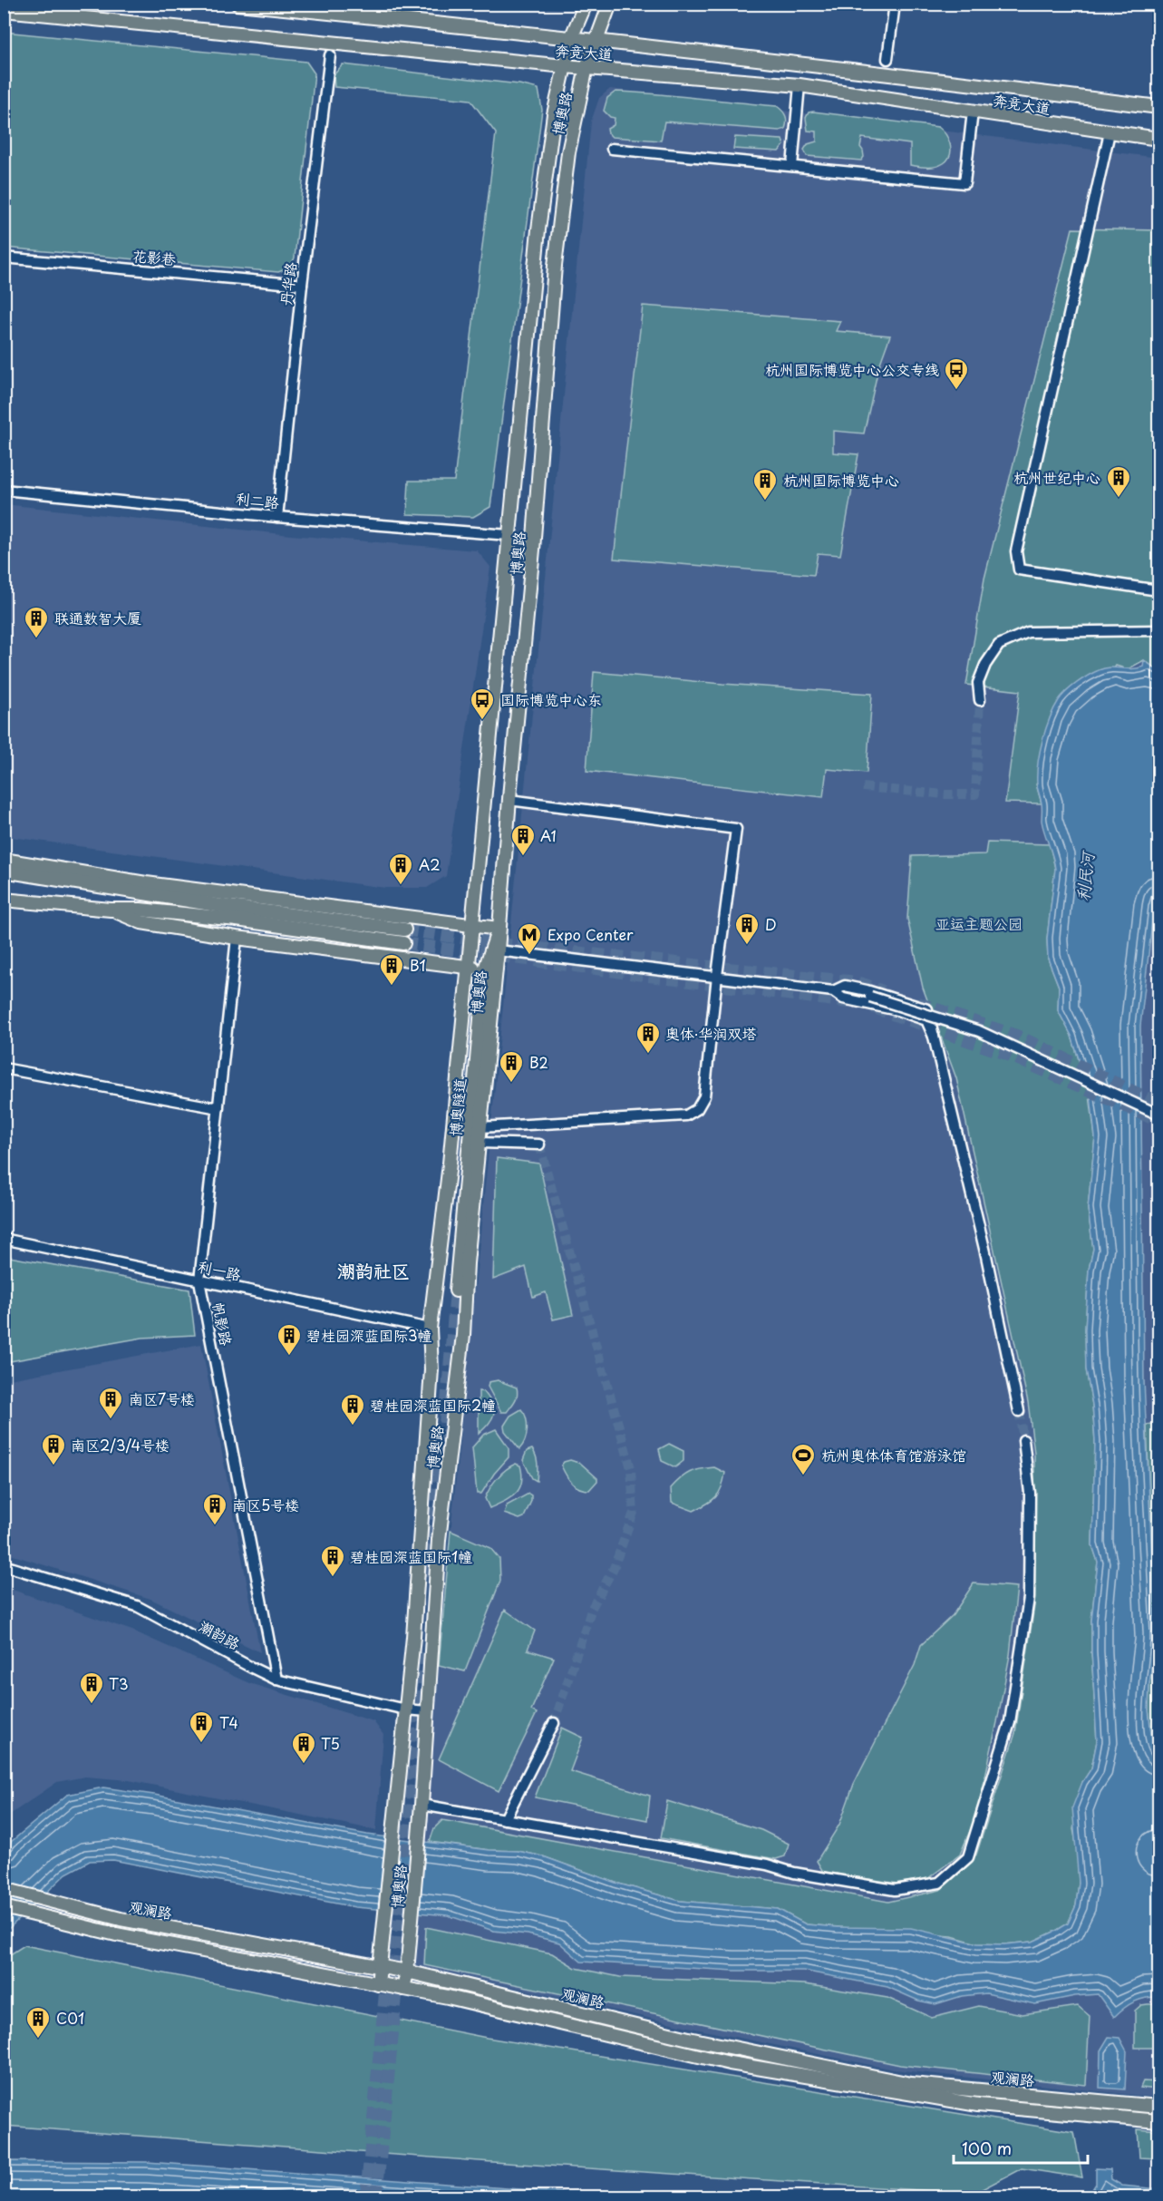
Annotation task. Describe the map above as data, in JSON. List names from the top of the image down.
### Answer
{
  "streets": {
    "main road": [
      "奔竞大道",
      "博奥路",
      "博奥隧道",
      "观澜路"
    ],
    "street": [
      "花影巷",
      "丹华路",
      "利二路",
      "利一路",
      "帆影路",
      "潮韵路"
    ]
  },
  "crossings": [
    ["奔竞大道", "博奥路"],
    ["博奥路", "利二路"],
    ["博奥路", "博奥隧道"],
    ["博奥路", "利一路"],
    ["博奥路", "潮韵路"],
    ["博奥路", "观澜路"],
    ["花影巷", "丹华路"],
    ["丹华路", "利二路"],
    ["利一路", "帆影路"],
    ["帆影路", "潮韵路"]
  ],
  "districts": ["潮韵社区"],
  "water": ["利民河"],
  "parks": ["亚运主题公园"],
  "places": {
    "bus stop": ["杭州国际博览中心公交专线", "国际博览中心东"],
    "building": [
      "杭州世纪中心",
      "杭州国际博览中心",
      "联通数智大厦",
      "A1",
      "A2",
      "D",
      "B1",
      "奥体·华润双塔",
      "B2",
      "碧桂园深蓝国际3幢",
      "南区7号楼",
      "碧桂园深蓝国际2幢",
      "南区2/3/4号楼",
      "南区5号楼",
      "碧桂园深蓝国际1幢",
      "T3",
      "T4",
      "T5",
      "C01"
    ],
    "metro station": ["Expo Center"],
    "sports": ["杭州奥体体育馆游泳馆"]
  },
  "scale_bar": "100 m"
}
